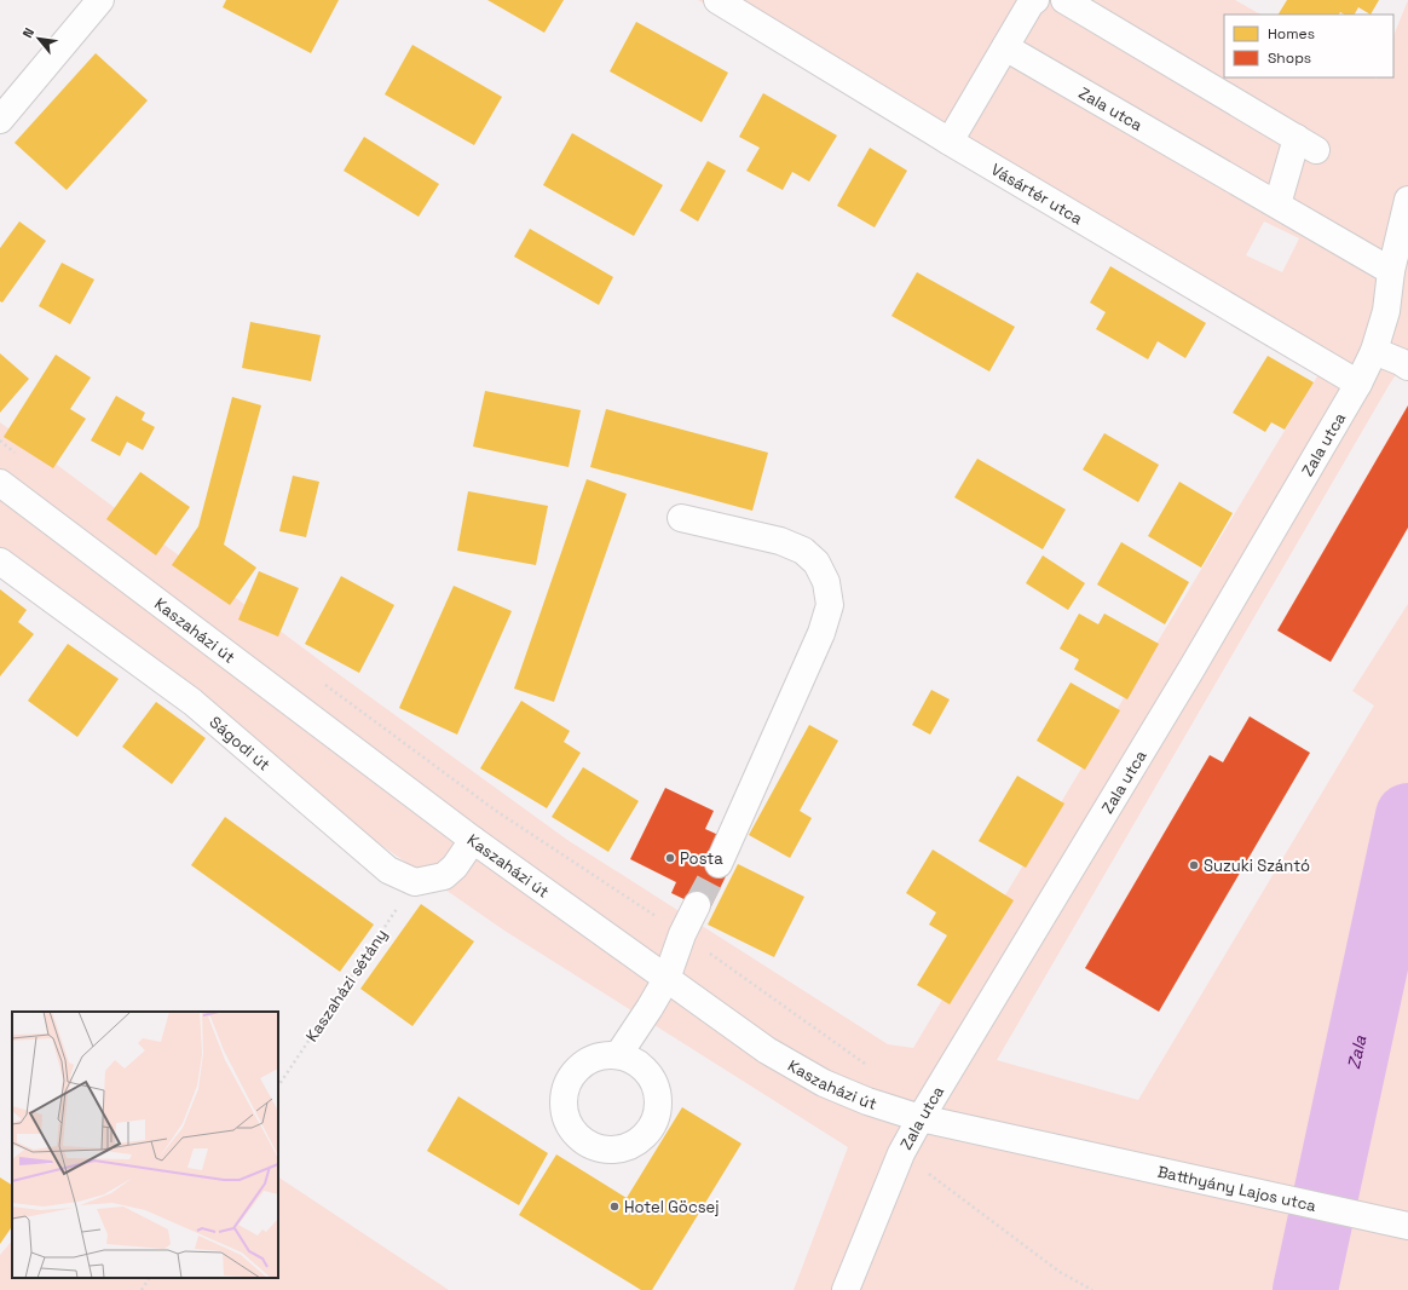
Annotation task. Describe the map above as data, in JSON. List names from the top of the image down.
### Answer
{
  "streets": {
    "street": [
      "Zala utca",
      "Vásártér utca",
      "Kaszaházi út",
      "Ságodi út",
      "Batthyány Lajos utca"
    ],
    "path": ["Kaszaházi sétány"]
  },
  "crossings": [
    ["Zala utca", "Vásártér utca"],
    ["Zala utca", "Kaszaházi út"],
    ["Kaszaházi út", "Batthyány Lajos utca"],
    ["Ságodi út", "Kaszaházi sétány"]
  ],
  "water": ["Zala"],
  "places": ["Posta", "Suzuki Szántó", "Hotel Göcsej"],
  "legend": ["Homes", "Shops"],
  "north": "top left"
}
